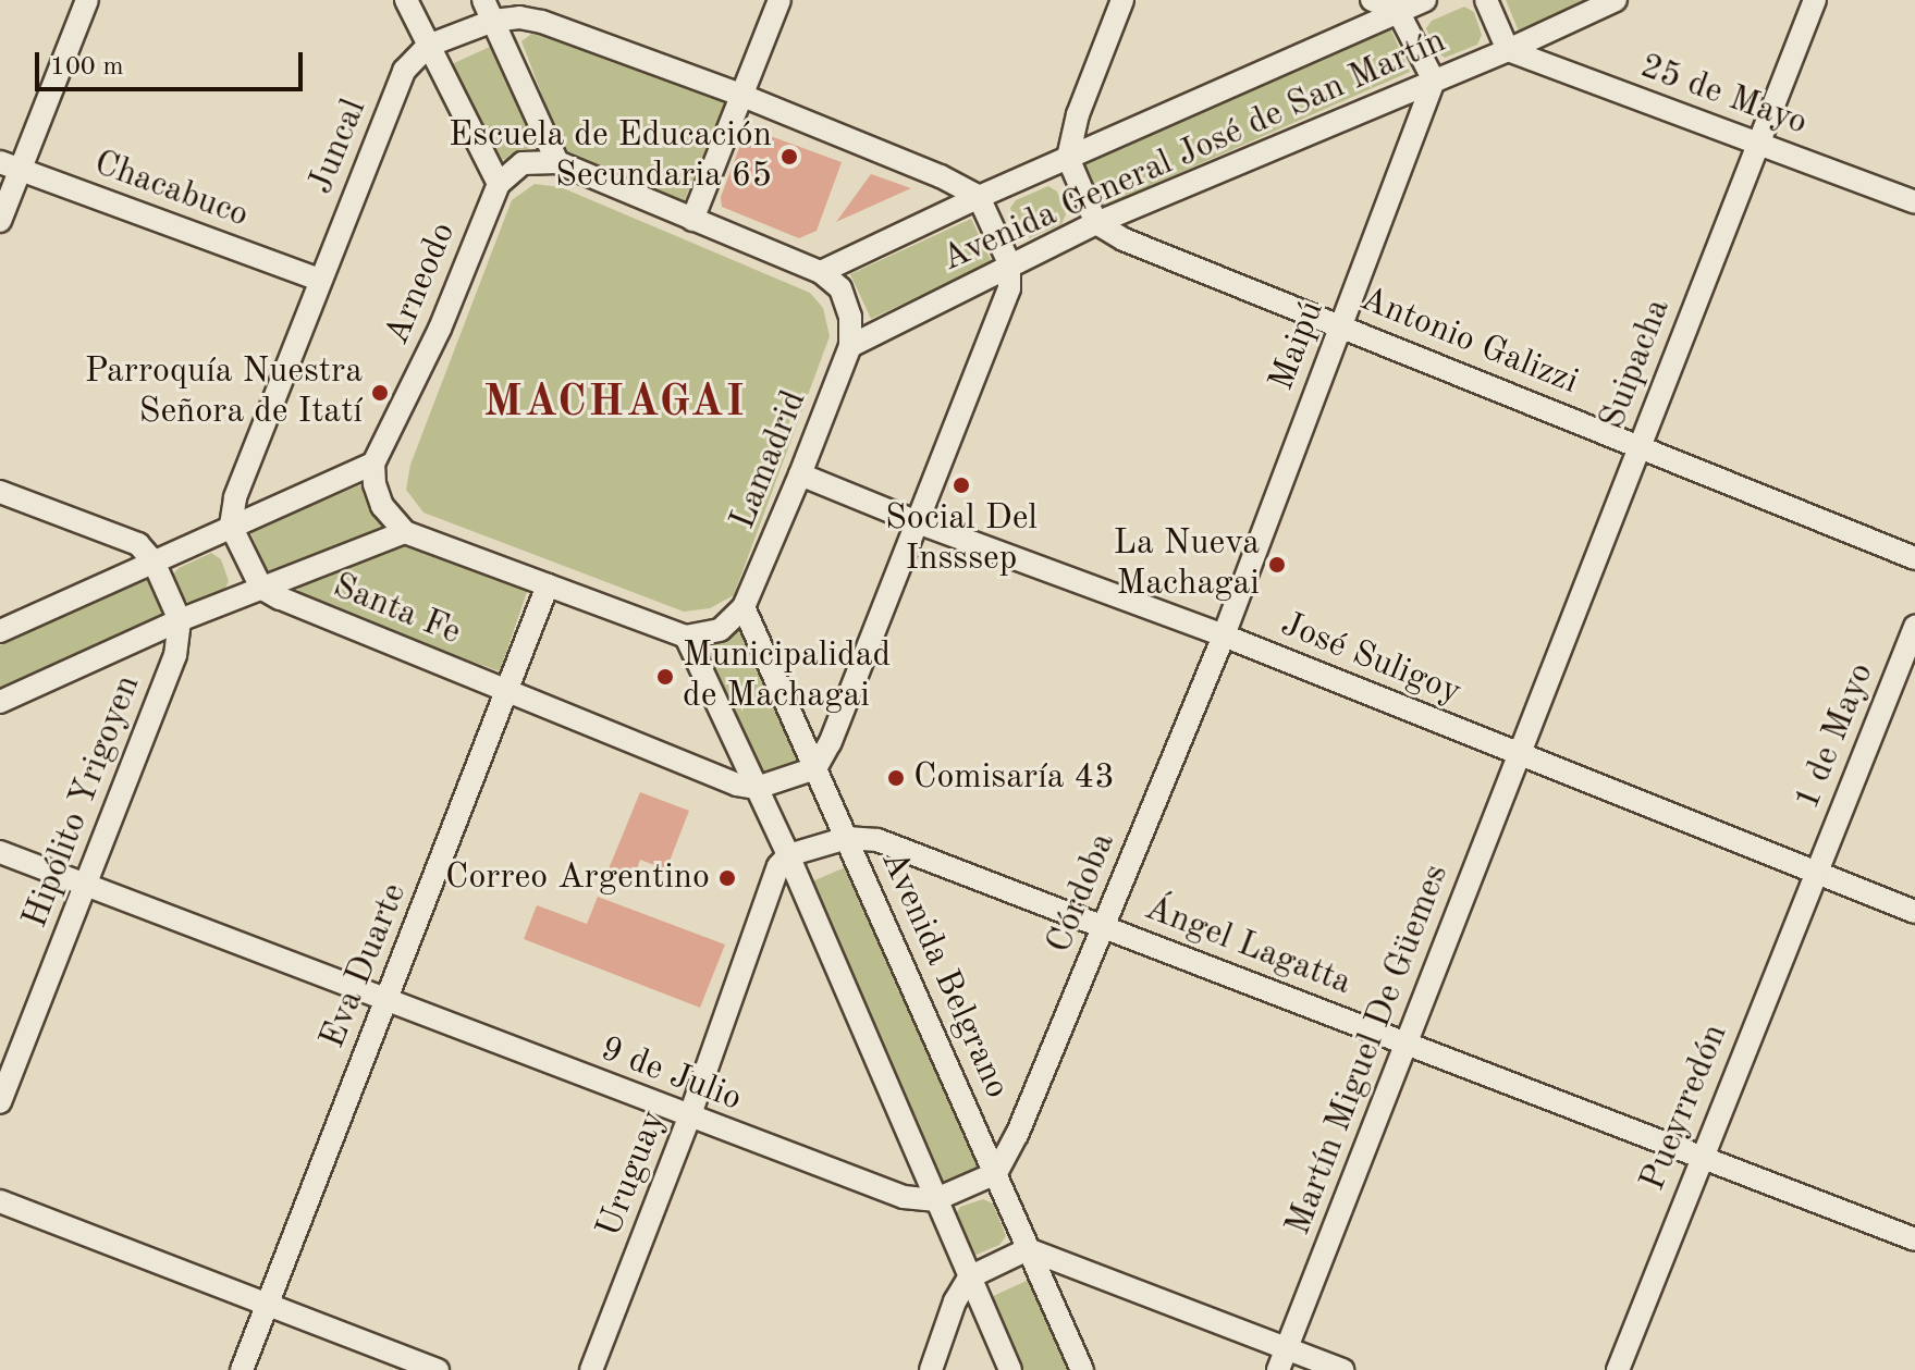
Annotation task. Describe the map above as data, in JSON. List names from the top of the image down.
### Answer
{
  "streets": {
    "street": [
      "25 de Mayo",
      "Juncal",
      "Avenida General José de San Martín",
      "Chacabuco",
      "Arneodo",
      "Antonio Galizzi",
      "Maipú",
      "Suipacha",
      "Lamadrid",
      "Santa Fe",
      "José Suligoy",
      "1 de Mayo",
      "Hipólito Yrigoyen",
      "Córdoba",
      "Ángel Lagatta",
      "Eva Duarte",
      "Avenida Belgrano",
      "Martín Miguel De Güemes",
      "9 de Julio",
      "Pueyrredón",
      "Uruguay"
    ]
  },
  "crossings": [
    ["25 de Mayo", "Avenida General José de San Martín"],
    ["25 de Mayo", "Suipacha"],
    ["Juncal", "Chacabuco"],
    ["Avenida General José de San Martín", "Antonio Galizzi"],
    ["Avenida General José de San Martín", "Maipú"],
    ["Avenida General José de San Martín", "Lamadrid"],
    ["Antonio Galizzi", "Maipú"],
    ["Antonio Galizzi", "Suipacha"],
    ["Maipú", "José Suligoy"],
    ["Maipú", "Córdoba"],
    ["Suipacha", "José Suligoy"],
    ["Suipacha", "Martín Miguel De Güemes"],
    ["Lamadrid", "José Suligoy"],
    ["Lamadrid", "Avenida Belgrano"],
    ["Santa Fe", "Eva Duarte"],
    ["José Suligoy", "1 de Mayo"],
    ["José Suligoy", "Córdoba"],
    ["José Suligoy", "Martín Miguel De Güemes"],
    ["José Suligoy", "Pueyrredón"],
    ["1 de Mayo", "Pueyrredón"],
    ["Hipólito Yrigoyen", "9 de Julio"],
    ["Córdoba", "Ángel Lagatta"],
    ["Córdoba", "Avenida Belgrano"],
    ["Ángel Lagatta", "Avenida Belgrano"],
    ["Ángel Lagatta", "Martín Miguel De Güemes"],
    ["Ángel Lagatta", "Pueyrredón"],
    ["Eva Duarte", "9 de Julio"],
    ["9 de Julio", "Uruguay"]
  ],
  "districts": ["MACHAGAI"],
  "places": [
    "Escuela de Educación Secundaria 65",
    "Parroquía Nuestra Señora de Itatí",
    "Social Del Insssep",
    "La Nueva Machagai",
    "Municipalidad de Machagai",
    "Comisaría 43",
    "Correo Argentino"
  ],
  "scale_bar": "100 m"
}
